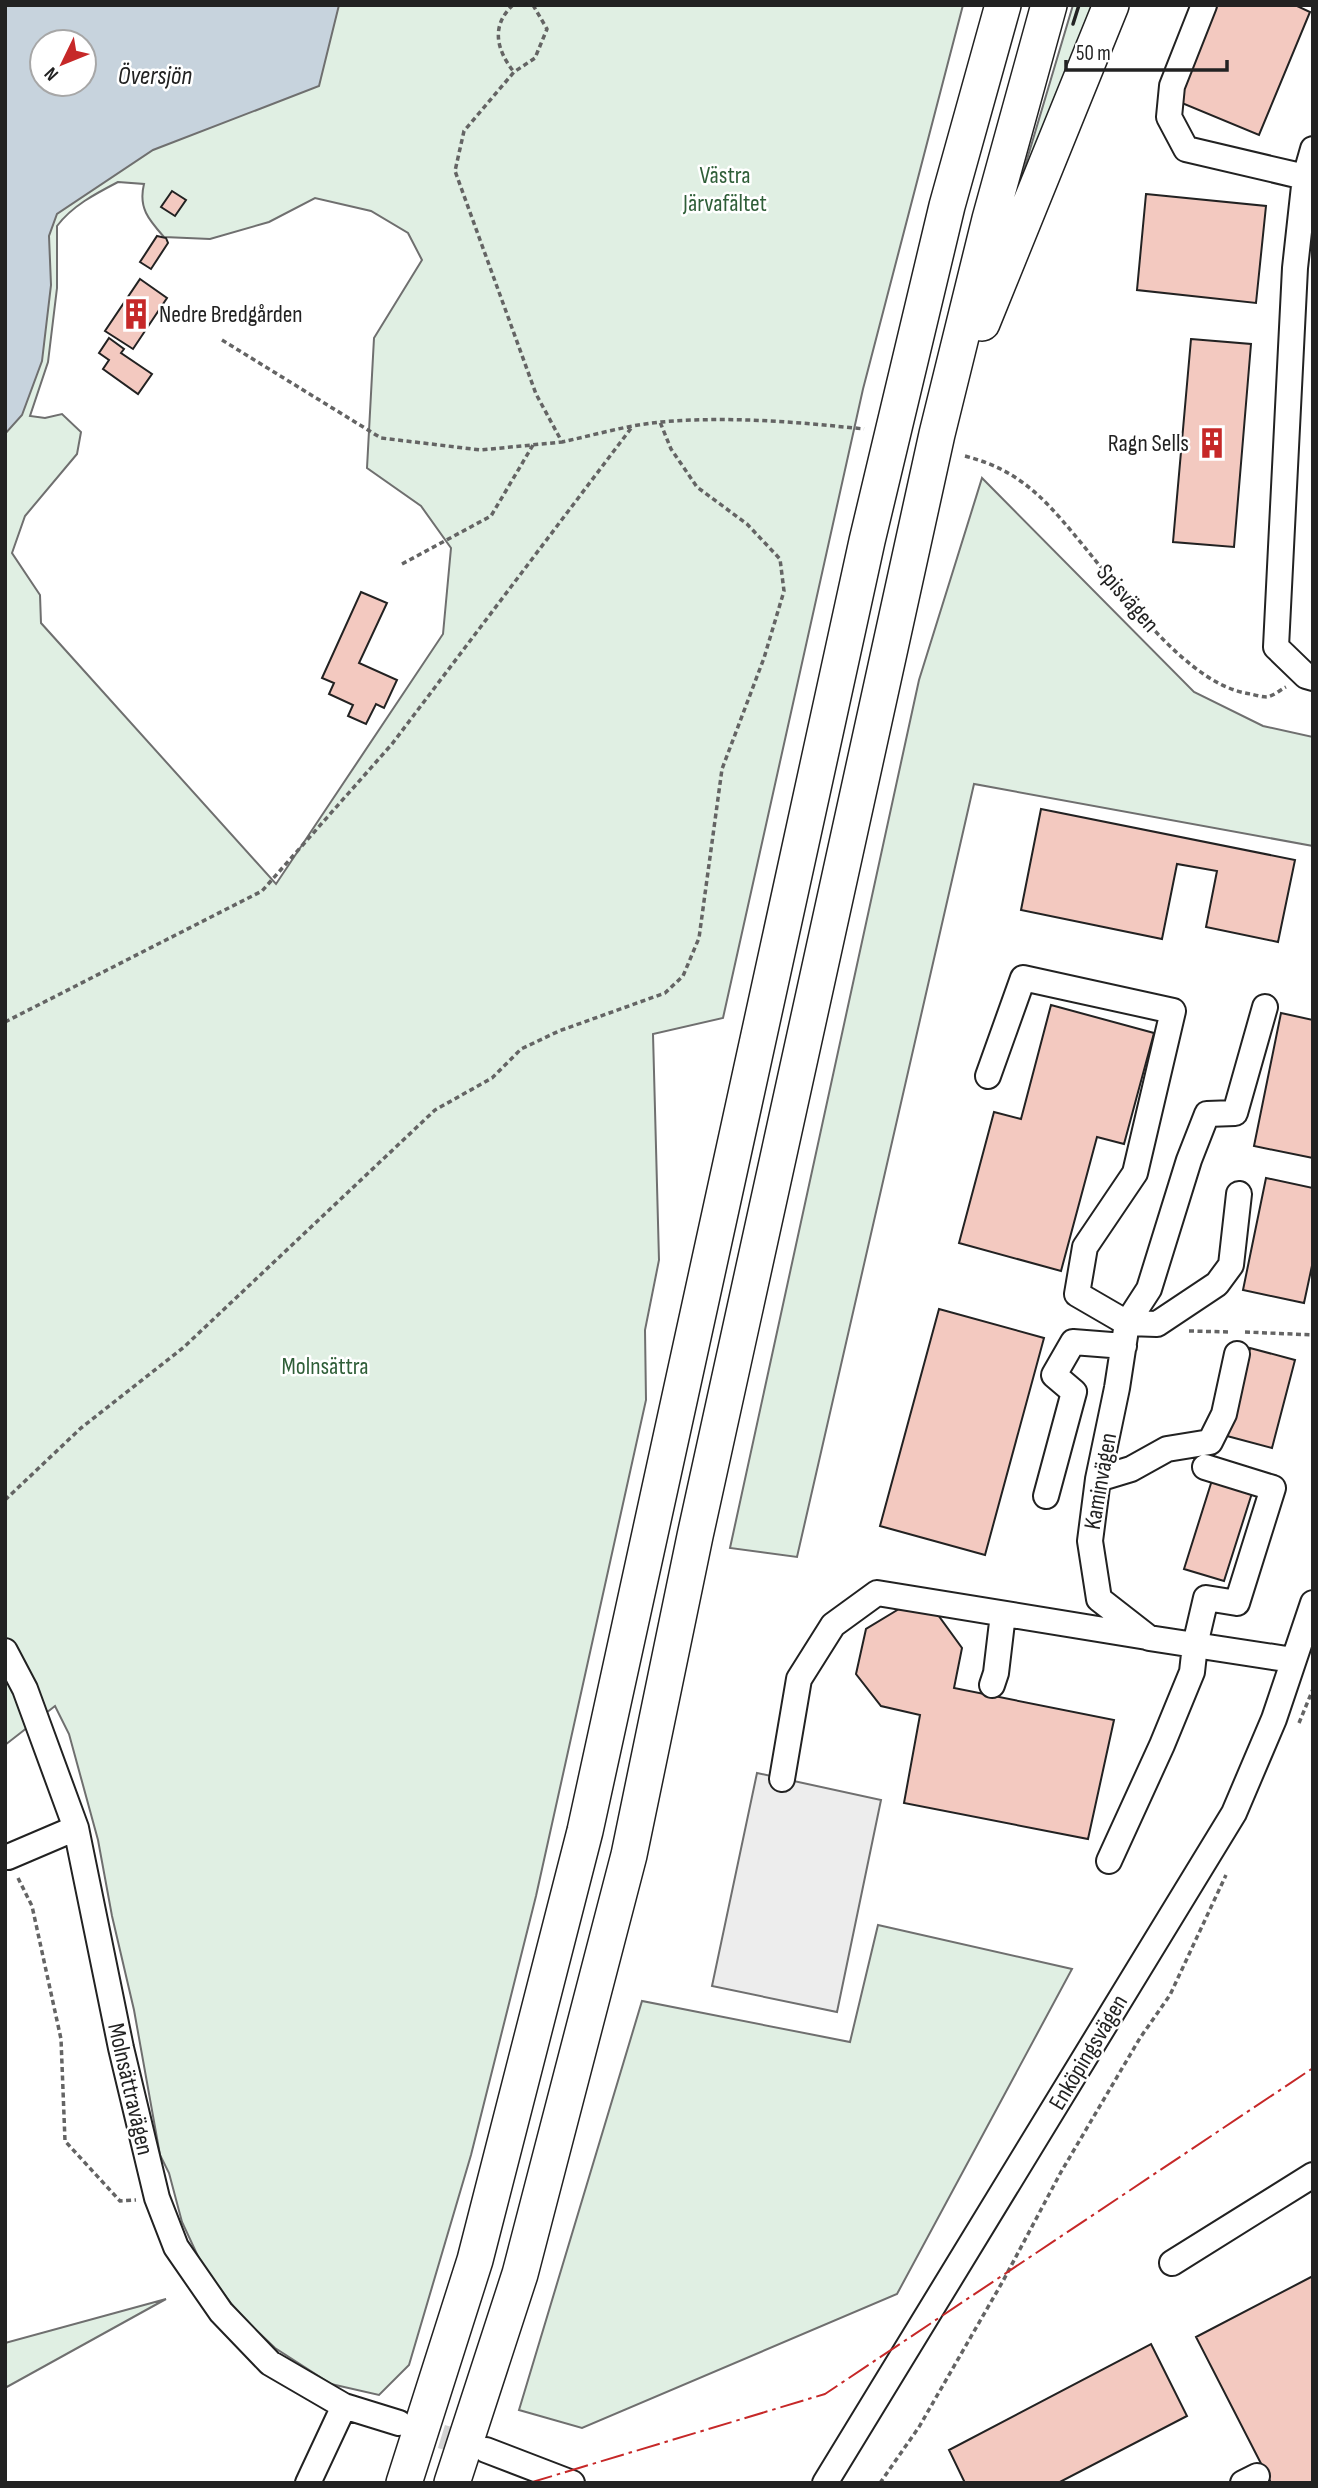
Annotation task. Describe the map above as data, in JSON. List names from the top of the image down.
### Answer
{
  "streets": {
    "street": ["Kaminvägen", "Enköpingsvägen", "Molnsättravägen"],
    "path": ["Spisvägen"]
  },
  "crossings": [
    ["Kaminvägen", "Enköpingsvägen"]
  ],
  "water": ["Översjön"],
  "parks": ["Västra Järvafältet", "Molnsättra"],
  "places": {
    "building": ["Nedre Bredgården", "Ragn Sells"]
  },
  "scale_bar": "50 m",
  "north": "bottom left"
}
